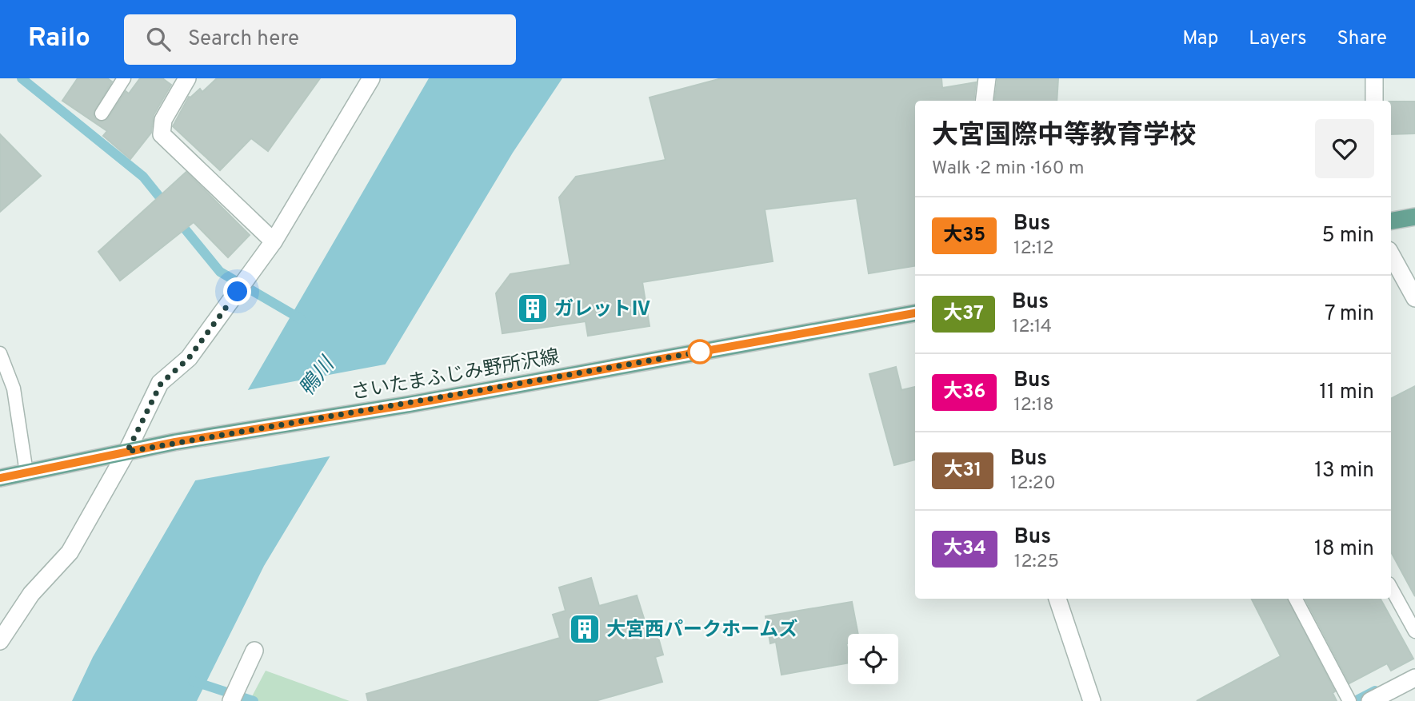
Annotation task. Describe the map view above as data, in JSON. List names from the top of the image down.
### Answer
{
  "streets": {
    "main road": ["さいたまふじみ野所沢線"]
  },
  "water": ["鴨川"],
  "places": {
    "building": ["ガレットⅣ", "大宮西パークホームズ"]
  },
  "lines": ["bus line 大35"],
  "page": {
    "header": "Railo",
    "search": "Search here",
    "nav": ["Map", "Layers", "Share"],
    "heading": ["大宮国際中等教育学校", "Walk · 2 min · 160 m"],
    "list": [
      {
        "mark": "大35",
        "name": "Bus",
        "note": "12:12",
        "value": "5 min"
      },
      {
        "mark": "大37",
        "name": "Bus",
        "note": "12:14",
        "value": "7 min"
      },
      {
        "mark": "大36",
        "name": "Bus",
        "note": "12:18",
        "value": "11 min"
      },
      {
        "mark": "大31",
        "name": "Bus",
        "note": "12:20",
        "value": "13 min"
      },
      {
        "mark": "大34",
        "name": "Bus",
        "note": "12:25",
        "value": "18 min"
      }
    ]
  }
}
